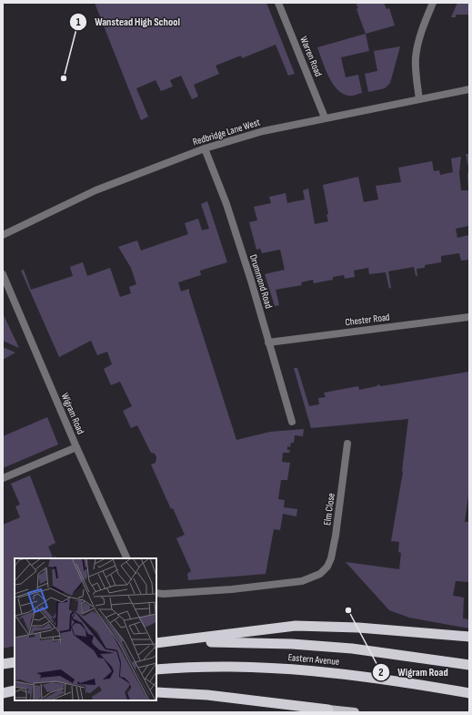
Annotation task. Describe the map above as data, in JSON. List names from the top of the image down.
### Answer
{
  "streets": {
    "highway": ["Eastern Avenue"],
    "street": [
      "Warren Road",
      "Redbridge Lane West",
      "Drummond Road",
      "Chester Road",
      "Wigram Road",
      "Elm Close"
    ]
  },
  "crossings": [
    ["Warren Road", "Redbridge Lane West"],
    ["Redbridge Lane West", "Drummond Road"],
    ["Drummond Road", "Chester Road"]
  ],
  "places": ["Wanstead High School", "Wigram Road"]
}
